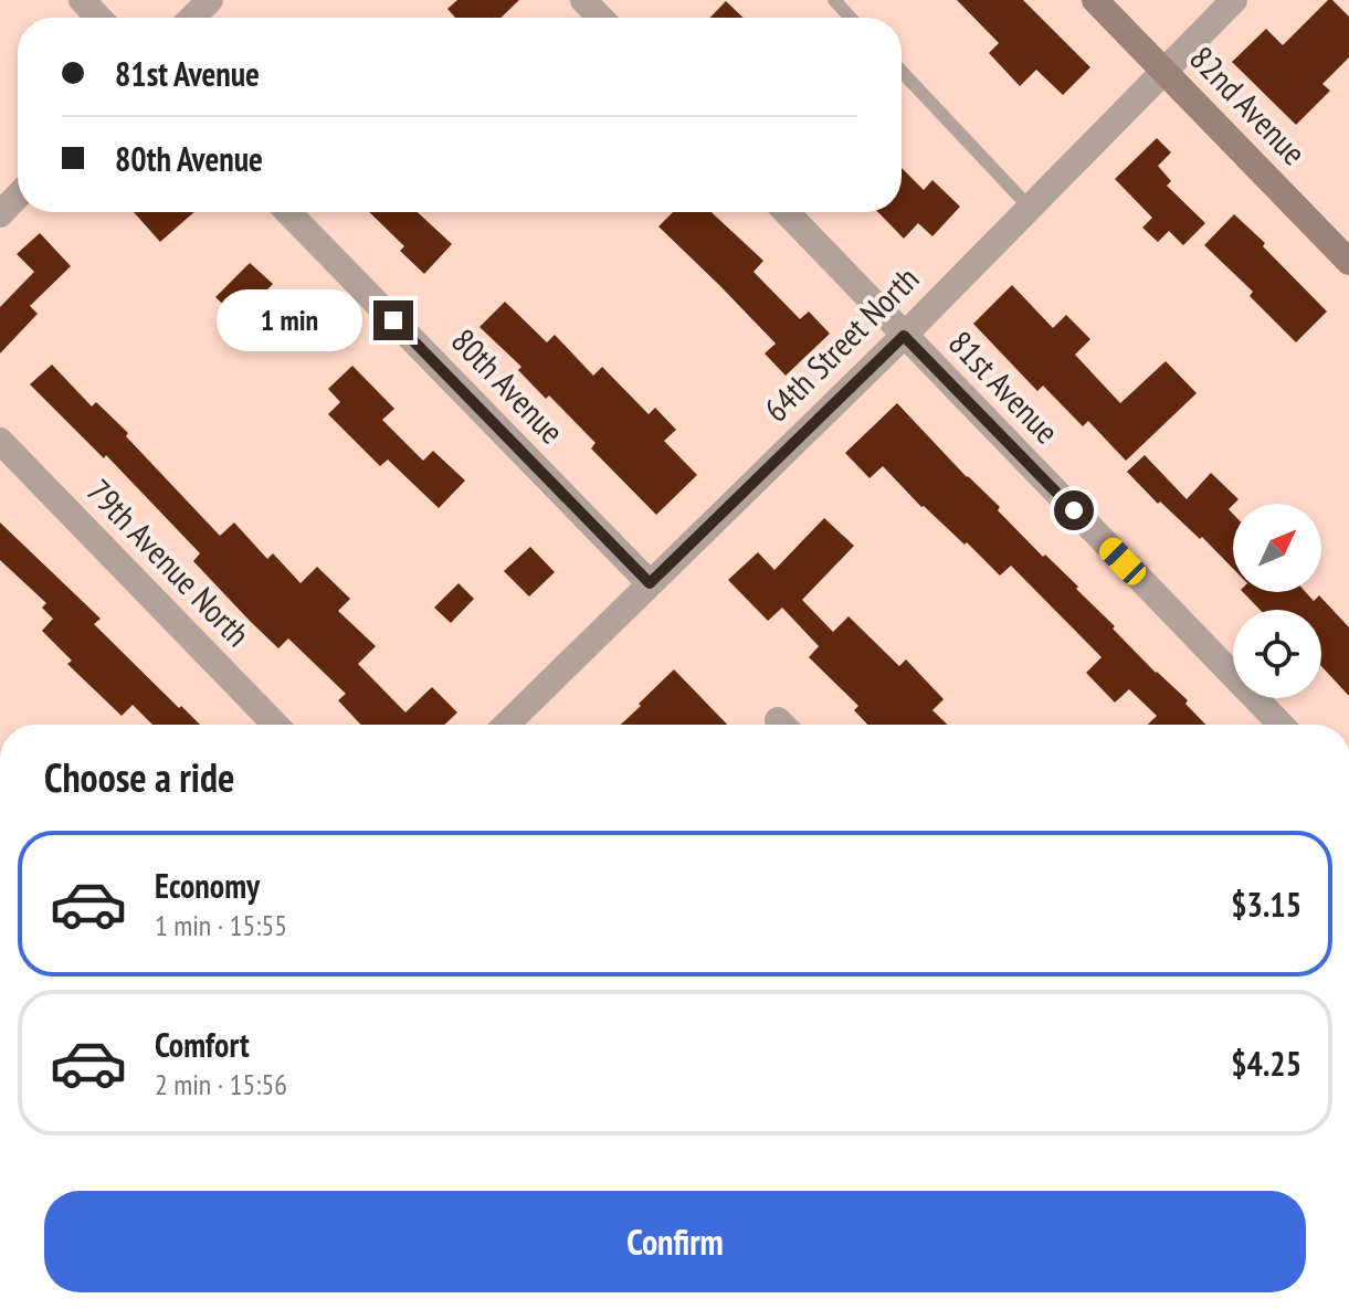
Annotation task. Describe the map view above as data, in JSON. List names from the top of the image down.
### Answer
{
  "streets": {
    "street": [
      "82nd Avenue",
      "64th Street North",
      "80th Avenue",
      "81st Avenue",
      "79th Avenue North"
    ]
  },
  "crossings": [
    ["82nd Avenue", "64th Street North"],
    ["64th Street North", "80th Avenue"],
    ["64th Street North", "81st Avenue"]
  ],
  "north": "top right",
  "page": {
    "banner": ["81st Avenue", "80th Avenue"],
    "bubble": "1 min",
    "heading": "Choose a ride",
    "list": [
      {
        "name": "Economy",
        "note": "1 min · 15:55",
        "value": "$3.15"
      },
      {
        "name": "Comfort",
        "note": "2 min · 15:56",
        "value": "$4.25"
      }
    ],
    "buttons": "Confirm"
  }
}
